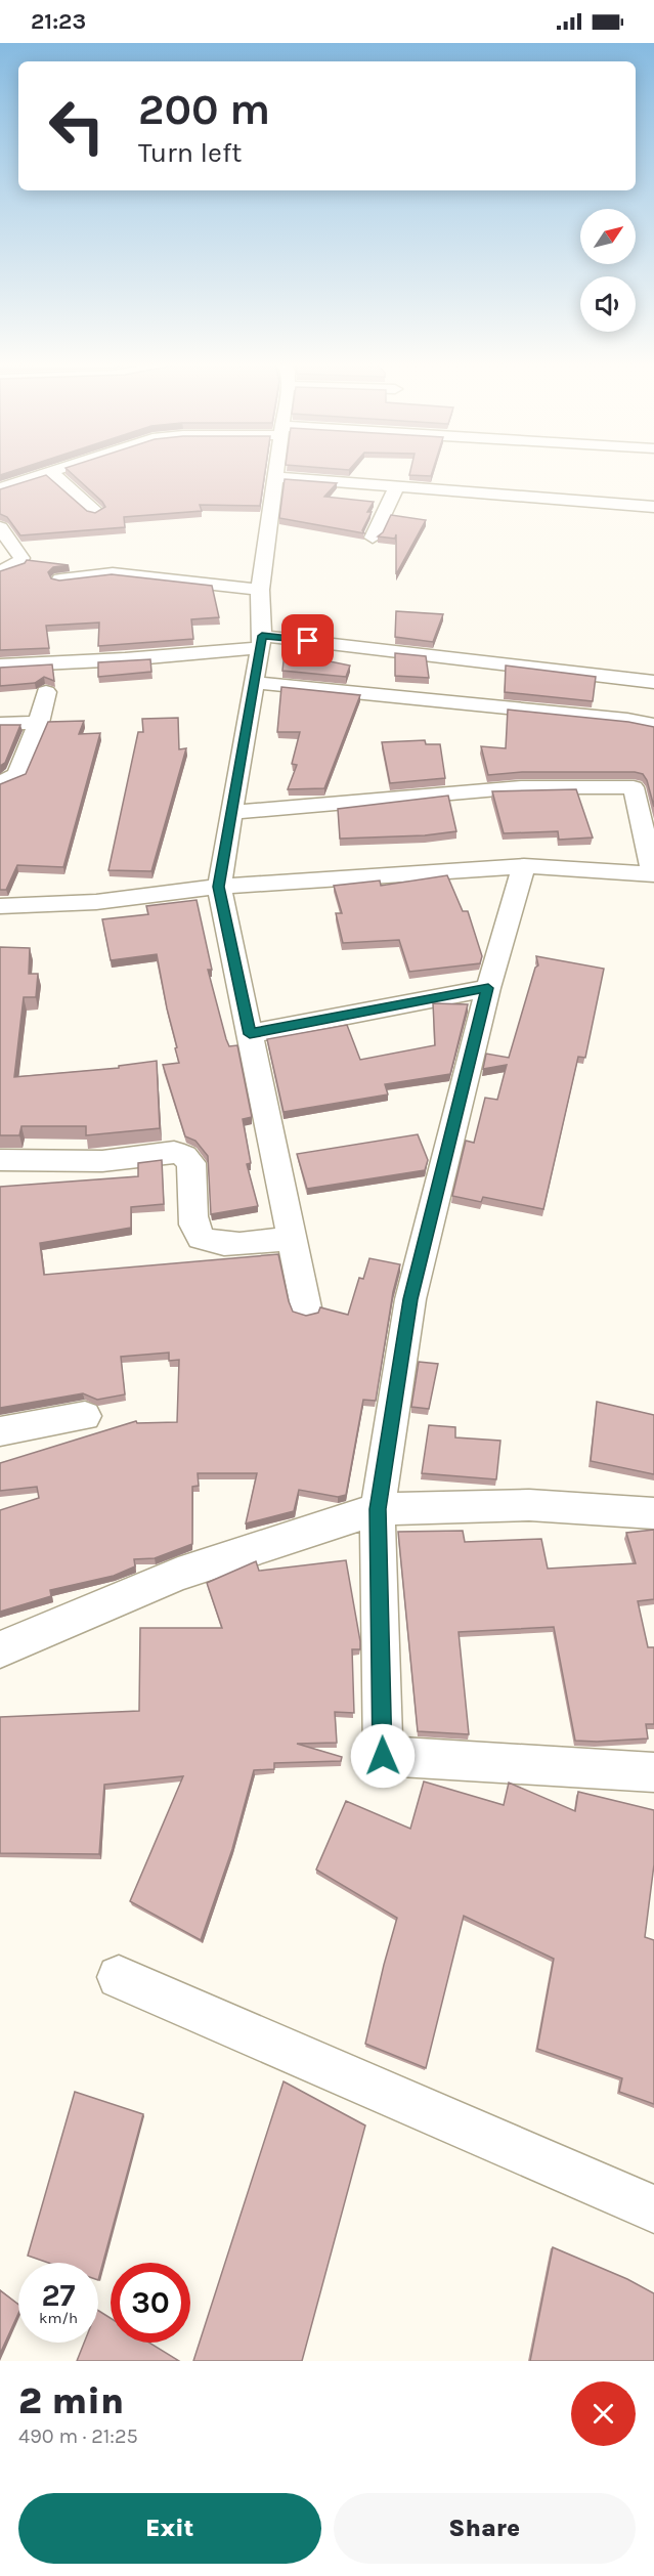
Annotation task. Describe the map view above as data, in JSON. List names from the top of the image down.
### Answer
{
  "north": "top right",
  "page": {
    "status": "21:23",
    "turn": ["200 m", "Turn left"],
    "speed": "27 km/h",
    "limit": "30",
    "heading": ["2 min", "490 m · 21:25"],
    "buttons": ["Exit", "Share"]
  }
}
